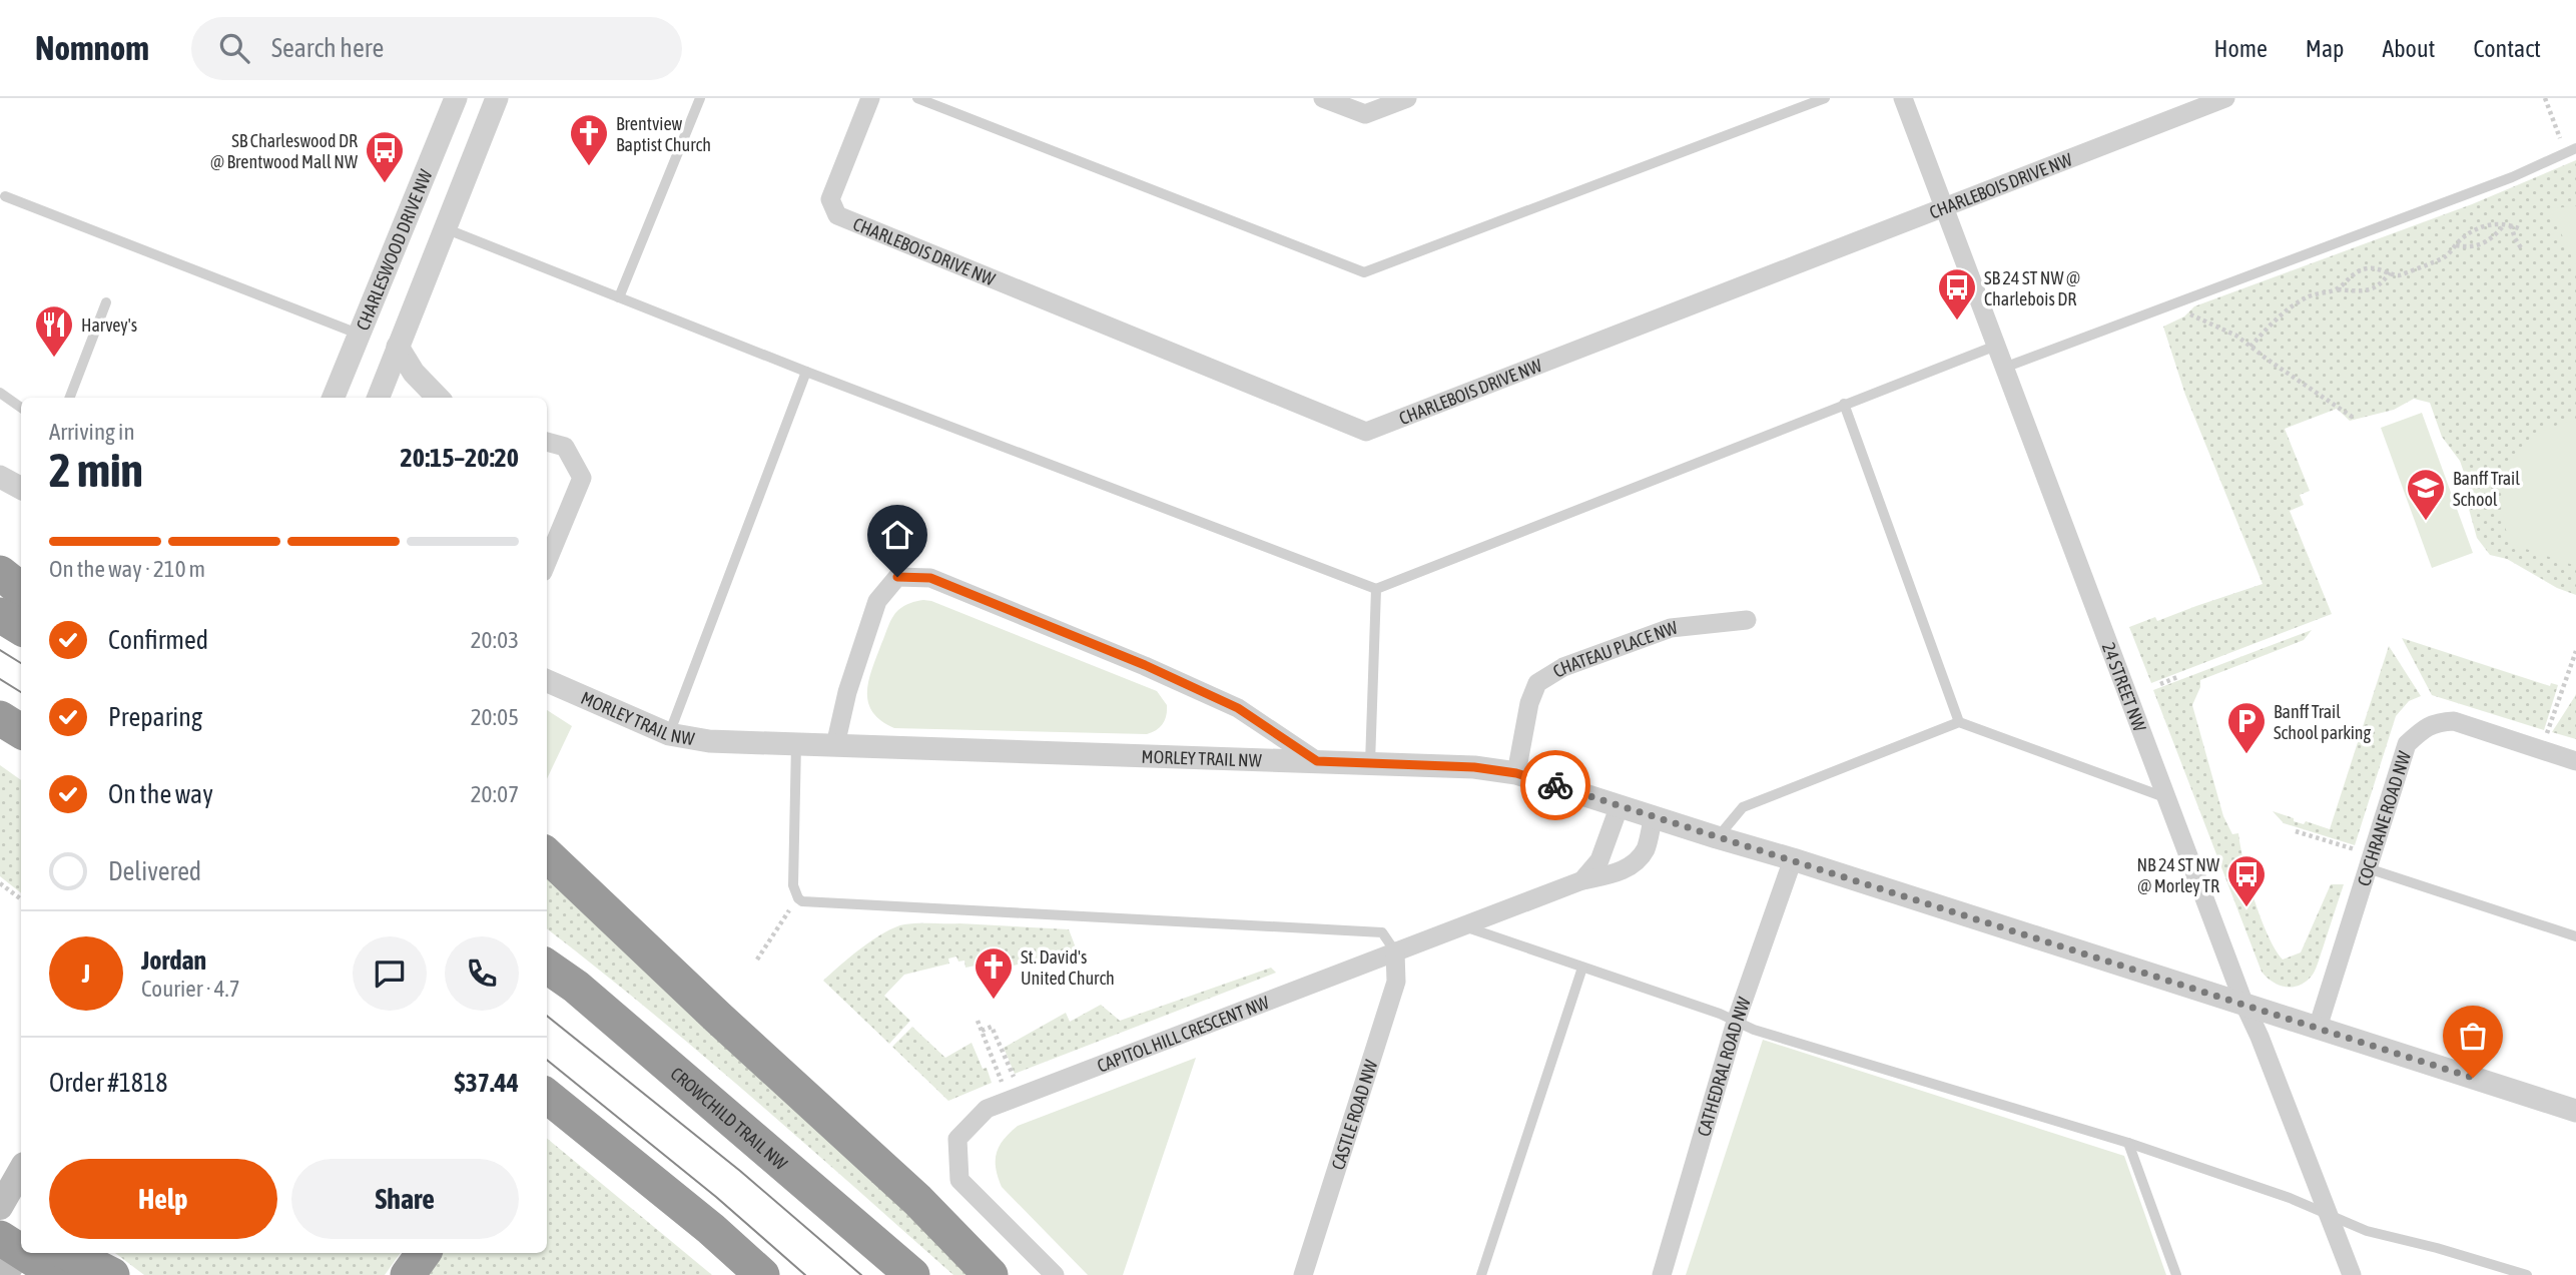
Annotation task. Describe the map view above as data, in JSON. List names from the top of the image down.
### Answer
{
  "streets": {
    "highway": ["CROWCHILD TRAIL NW"],
    "street": [
      "CHARLEBOIS DRIVE NW",
      "CHARLESWOOD DRIVE NW",
      "CHATEAU PLACE NW",
      "24 STREET NW",
      "MORLEY TRAIL NW",
      "COCHRANE ROAD NW",
      "CAPITOL HILL CRESCENT NW",
      "CATHEDRAL ROAD NW",
      "CASTLE ROAD NW"
    ]
  },
  "crossings": [
    ["CHARLEBOIS DRIVE NW", "24 STREET NW"],
    ["CHATEAU PLACE NW", "MORLEY TRAIL NW"],
    ["24 STREET NW", "MORLEY TRAIL NW"],
    ["MORLEY TRAIL NW", "COCHRANE ROAD NW"],
    ["MORLEY TRAIL NW", "CAPITOL HILL CRESCENT NW"],
    ["MORLEY TRAIL NW", "CATHEDRAL ROAD NW"],
    ["CAPITOL HILL CRESCENT NW", "CASTLE ROAD NW"]
  ],
  "places": {
    "church": ["Brentview Baptist Church", "St. David's United Church"],
    "bus stop": ["SB Charleswood DR @ Brentwood Mall NW", "SB 24 ST NW @ Charlebois DR", "NB 24 ST NW @ Morley TR"],
    "restaurant": ["Harvey's"],
    "school or university": ["Banff Trail School"],
    "parking": ["Banff Trail School parking"]
  },
  "page": {
    "header": "Nomnom",
    "search": "Search here",
    "nav": [
      "Home",
      "Map",
      "About",
      "Contact"
    ],
    "heading": ["2 min", "Arriving in", "20:15–20:20"],
    "panel": [
      "Jordan",
      "Courier · 4.7",
      "Order #1818",
      "$37.44"
    ],
    "bar": "On the way · 210 m",
    "list": [
      ["Confirmed", "20:03"],
      ["Preparing", "20:05"],
      ["On the way", "20:07"],
      "Delivered"
    ],
    "round": "J",
    "buttons": ["Help", "Share"]
  }
}
